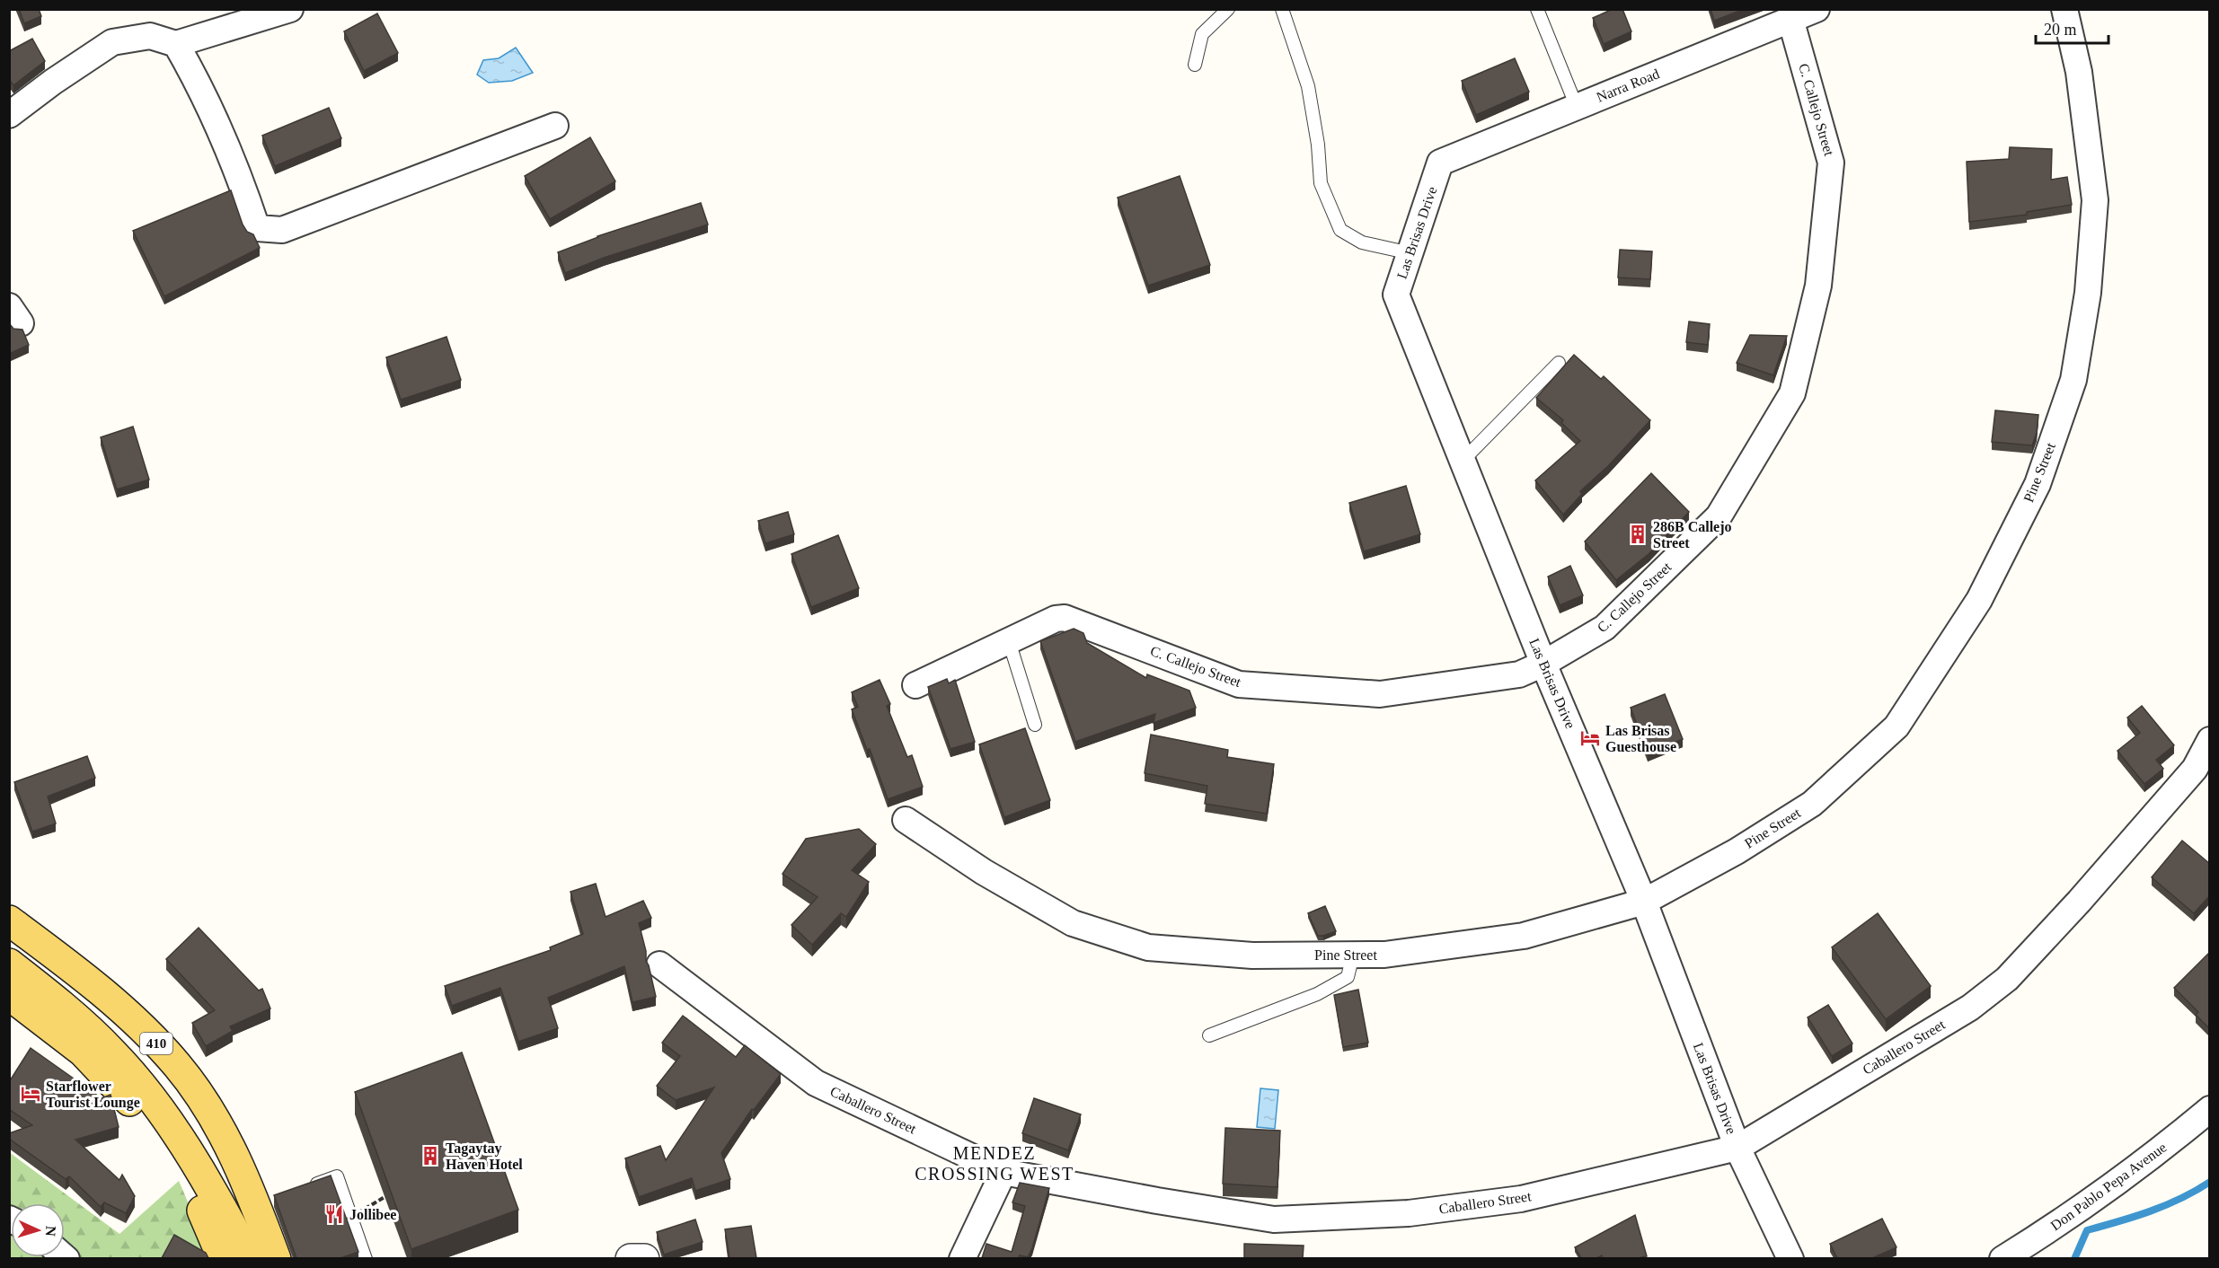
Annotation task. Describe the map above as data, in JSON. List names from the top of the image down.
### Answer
{
  "streets": {
    "main road": ["410"],
    "street": [
      "Narra Road",
      "C. Callejo Street",
      "Las Brisas Drive",
      "Pine Street",
      "Caballero Street",
      "Don Pablo Pepa Avenue"
    ]
  },
  "crossings": [
    ["Narra Road", "C. Callejo Street"],
    ["Narra Road", "Las Brisas Drive"],
    ["C. Callejo Street", "Las Brisas Drive"],
    ["Las Brisas Drive", "Pine Street"],
    ["Las Brisas Drive", "Caballero Street"]
  ],
  "districts": ["MENDEZ CROSSING WEST"],
  "places": {
    "building": ["286B Callejo Street", "Tagaytay Haven Hotel"],
    "hotel": ["Las Brisas Guesthouse", "Starflower Tourist Lounge"],
    "restaurant": ["Jollibee"]
  },
  "scale_bar": "20 m",
  "north": "right"
}
